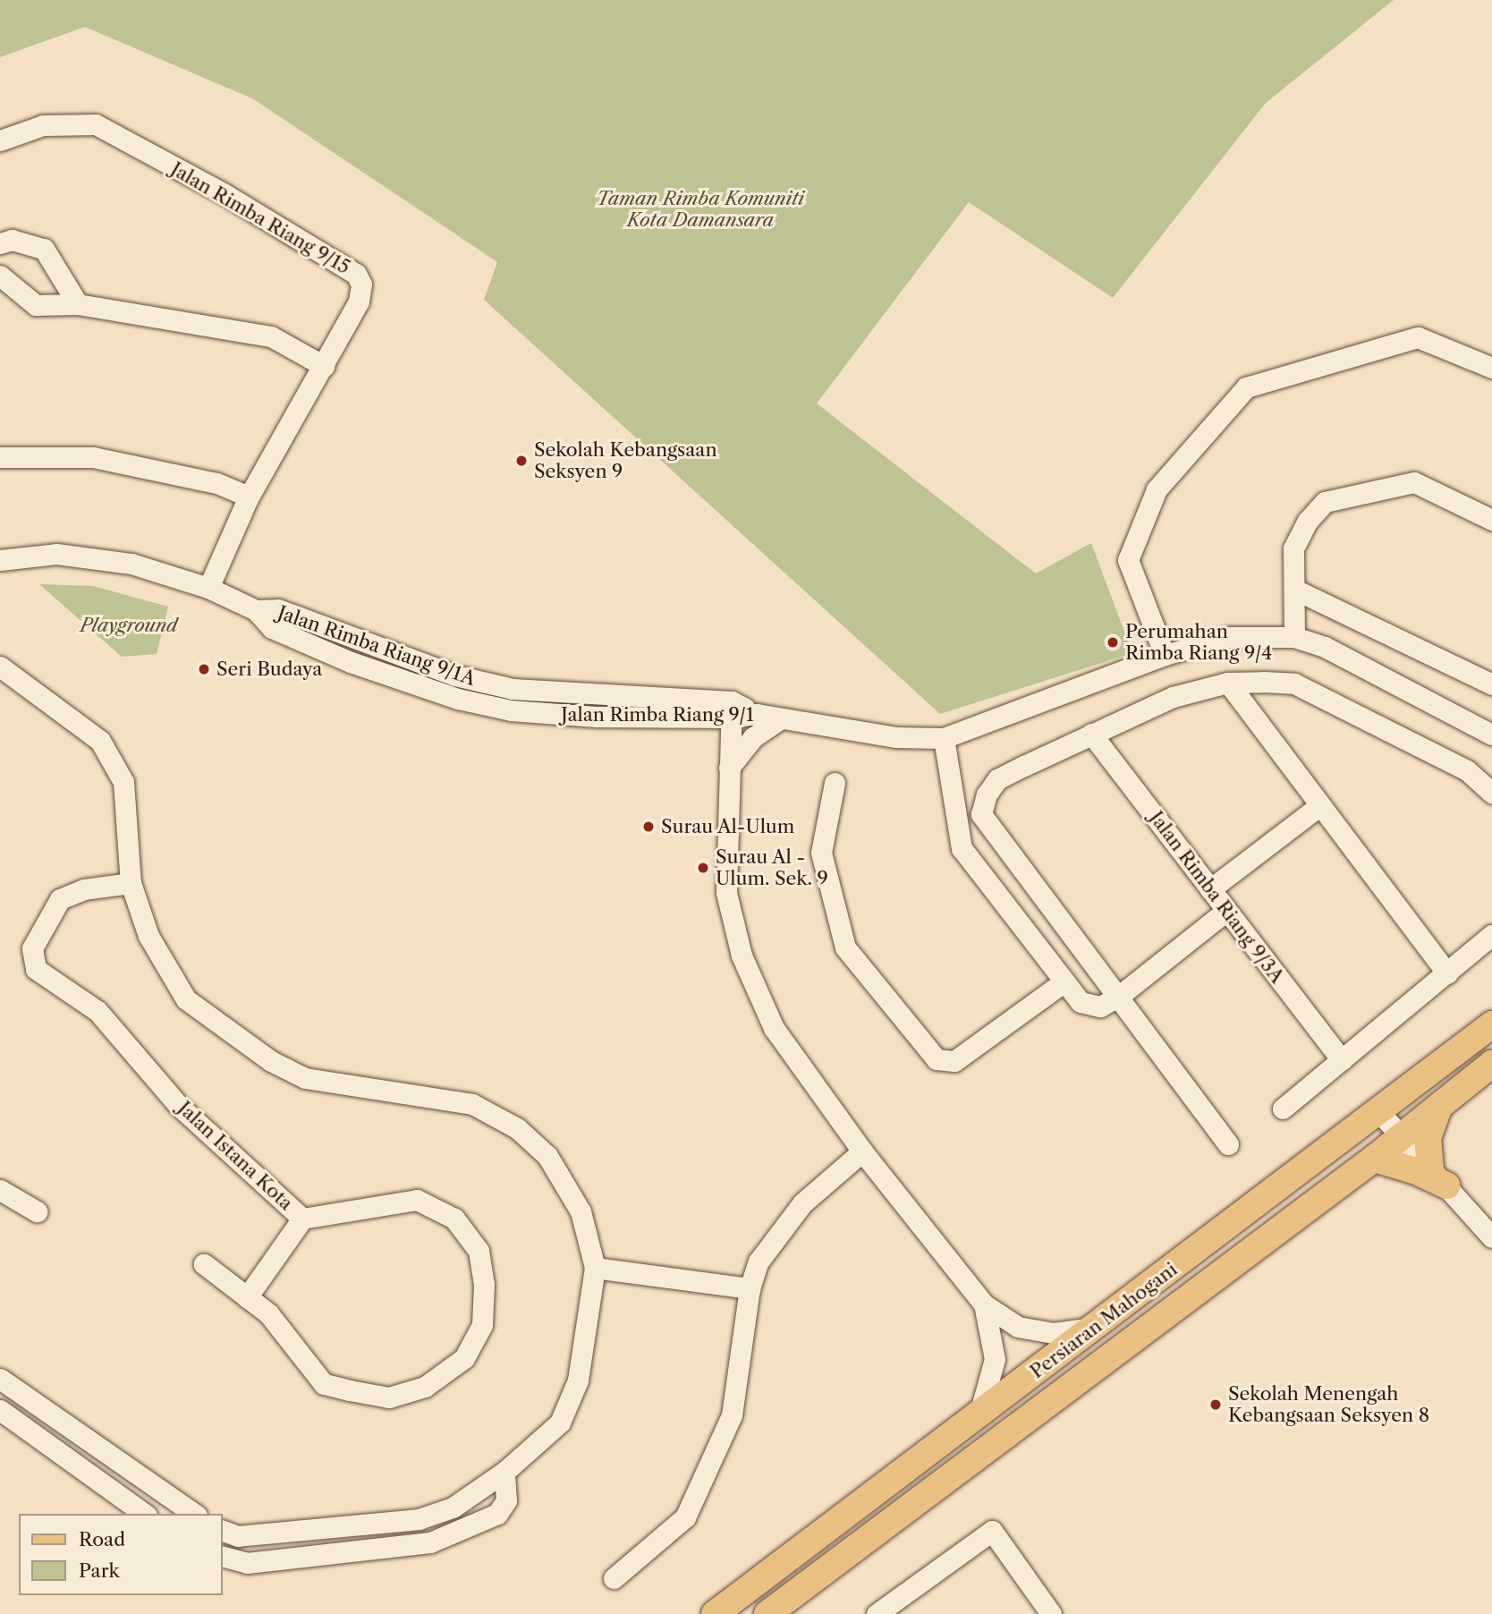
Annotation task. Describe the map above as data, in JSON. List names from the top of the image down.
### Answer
{
  "streets": {
    "main road": ["Persiaran Mahogani"],
    "street": [
      "Jalan Rimba Riang 9/15",
      "Jalan Rimba Riang 9/1A",
      "Jalan Rimba Riang 9/1",
      "Jalan Rimba Riang 9/3A",
      "Jalan Istana Kota"
    ]
  },
  "crossings": [
    ["Jalan Rimba Riang 9/15", "Jalan Rimba Riang 9/1"],
    ["Jalan Rimba Riang 9/1A", "Jalan Rimba Riang 9/1"]
  ],
  "parks": ["Taman Rimba Komuniti Kota Damansara", "Playground"],
  "places": [
    "Sekolah Kebangsaan Seksyen 9",
    "Perumahan Rimba Riang 9/4",
    "Seri Budaya",
    "Surau Al-Ulum",
    "Surau Al - Ulum. Sek. 9",
    "Sekolah Menengah Kebangsaan Seksyen 8"
  ],
  "legend": ["Road", "Park"]
}
